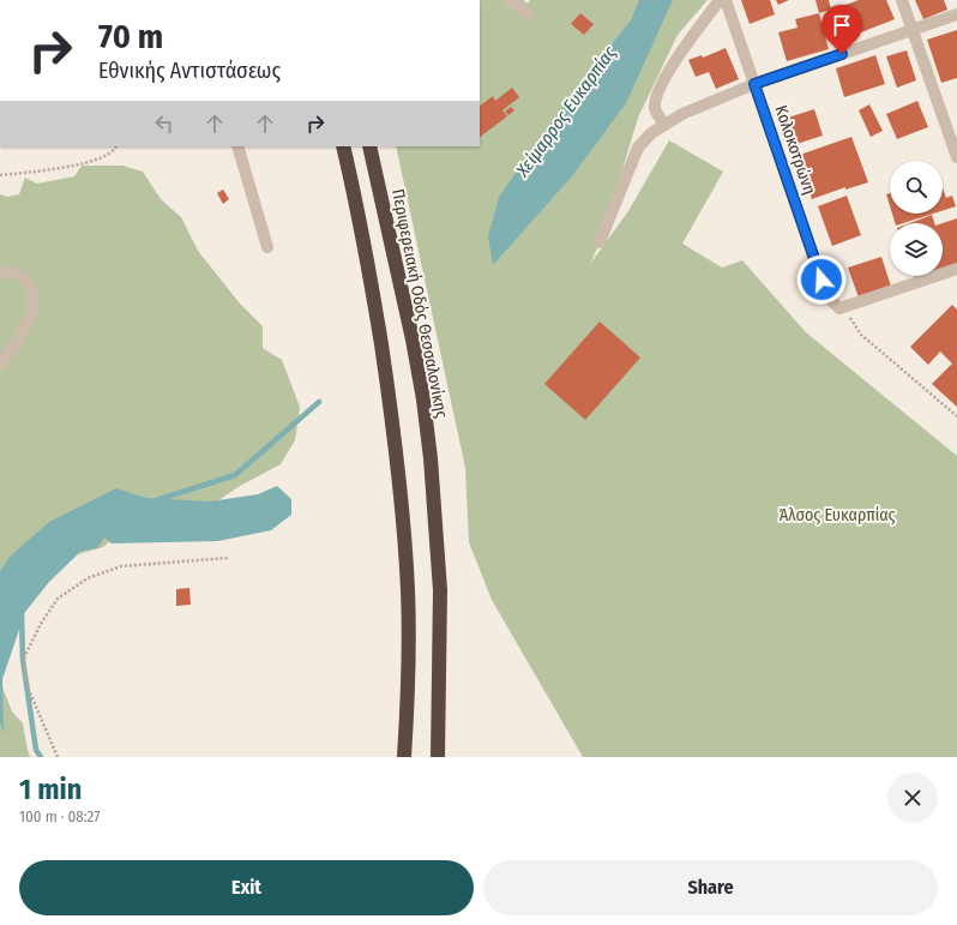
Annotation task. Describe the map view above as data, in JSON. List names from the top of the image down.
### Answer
{
  "streets": {
    "highway": ["Περιφερειακή Οδός Θεσσαλονίκης"],
    "street": ["Κολοκοτρώνη"]
  },
  "water": ["Χείμαρρος Ευκαρπίας"],
  "parks": ["Άλσος Ευκαρπίας"],
  "page": {
    "turn": ["70 m", "Εθνικής Αντιστάσεως"],
    "heading": ["1 min", "100 m · 08:27"],
    "buttons": ["Exit", "Share"]
  }
}
